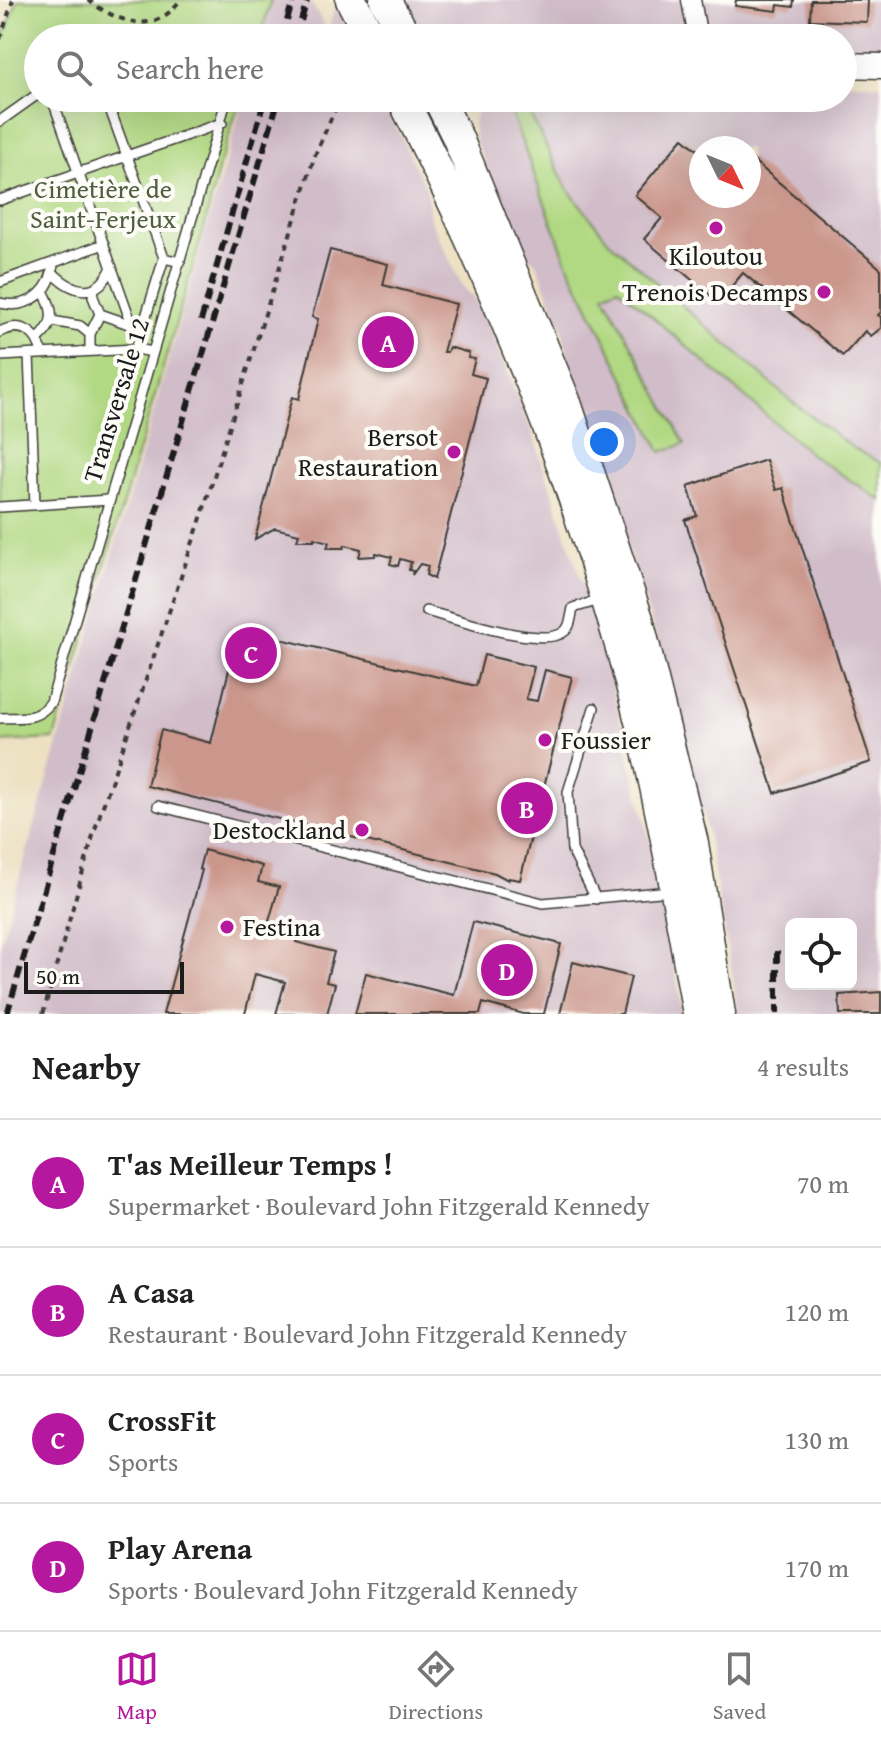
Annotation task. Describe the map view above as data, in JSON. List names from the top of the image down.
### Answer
{
  "streets": {
    "lane": ["Transversale 12"]
  },
  "parks": ["Cimetière de Saint-Ferjeux"],
  "places": [
    "Kiloutou",
    "Trenois Decamps",
    "Bersot Restauration",
    "Foussier",
    "Destockland",
    "Festina"
  ],
  "scale_bar": "50 m",
  "north": "bottom right",
  "page": {
    "search": "Search here",
    "pins": [
      "A",
      "C",
      "B",
      "D"
    ],
    "scale": "50 m",
    "heading": ["Nearby", "4 results"],
    "list": [
      {
        "mark": "A",
        "name": "T'as Meilleur Temps !",
        "note": "Supermarket · Boulevard John Fitzgerald Kennedy",
        "value": "70 m"
      },
      {
        "mark": "B",
        "name": "A Casa",
        "note": "Restaurant · Boulevard John Fitzgerald Kennedy",
        "value": "120 m"
      },
      {
        "mark": "C",
        "name": "CrossFit",
        "note": "Sports",
        "value": "130 m"
      },
      {
        "mark": "D",
        "name": "Play Arena",
        "note": "Sports · Boulevard John Fitzgerald Kennedy",
        "value": "170 m"
      }
    ],
    "nav": ["Map", "Directions", "Saved"]
  }
}
